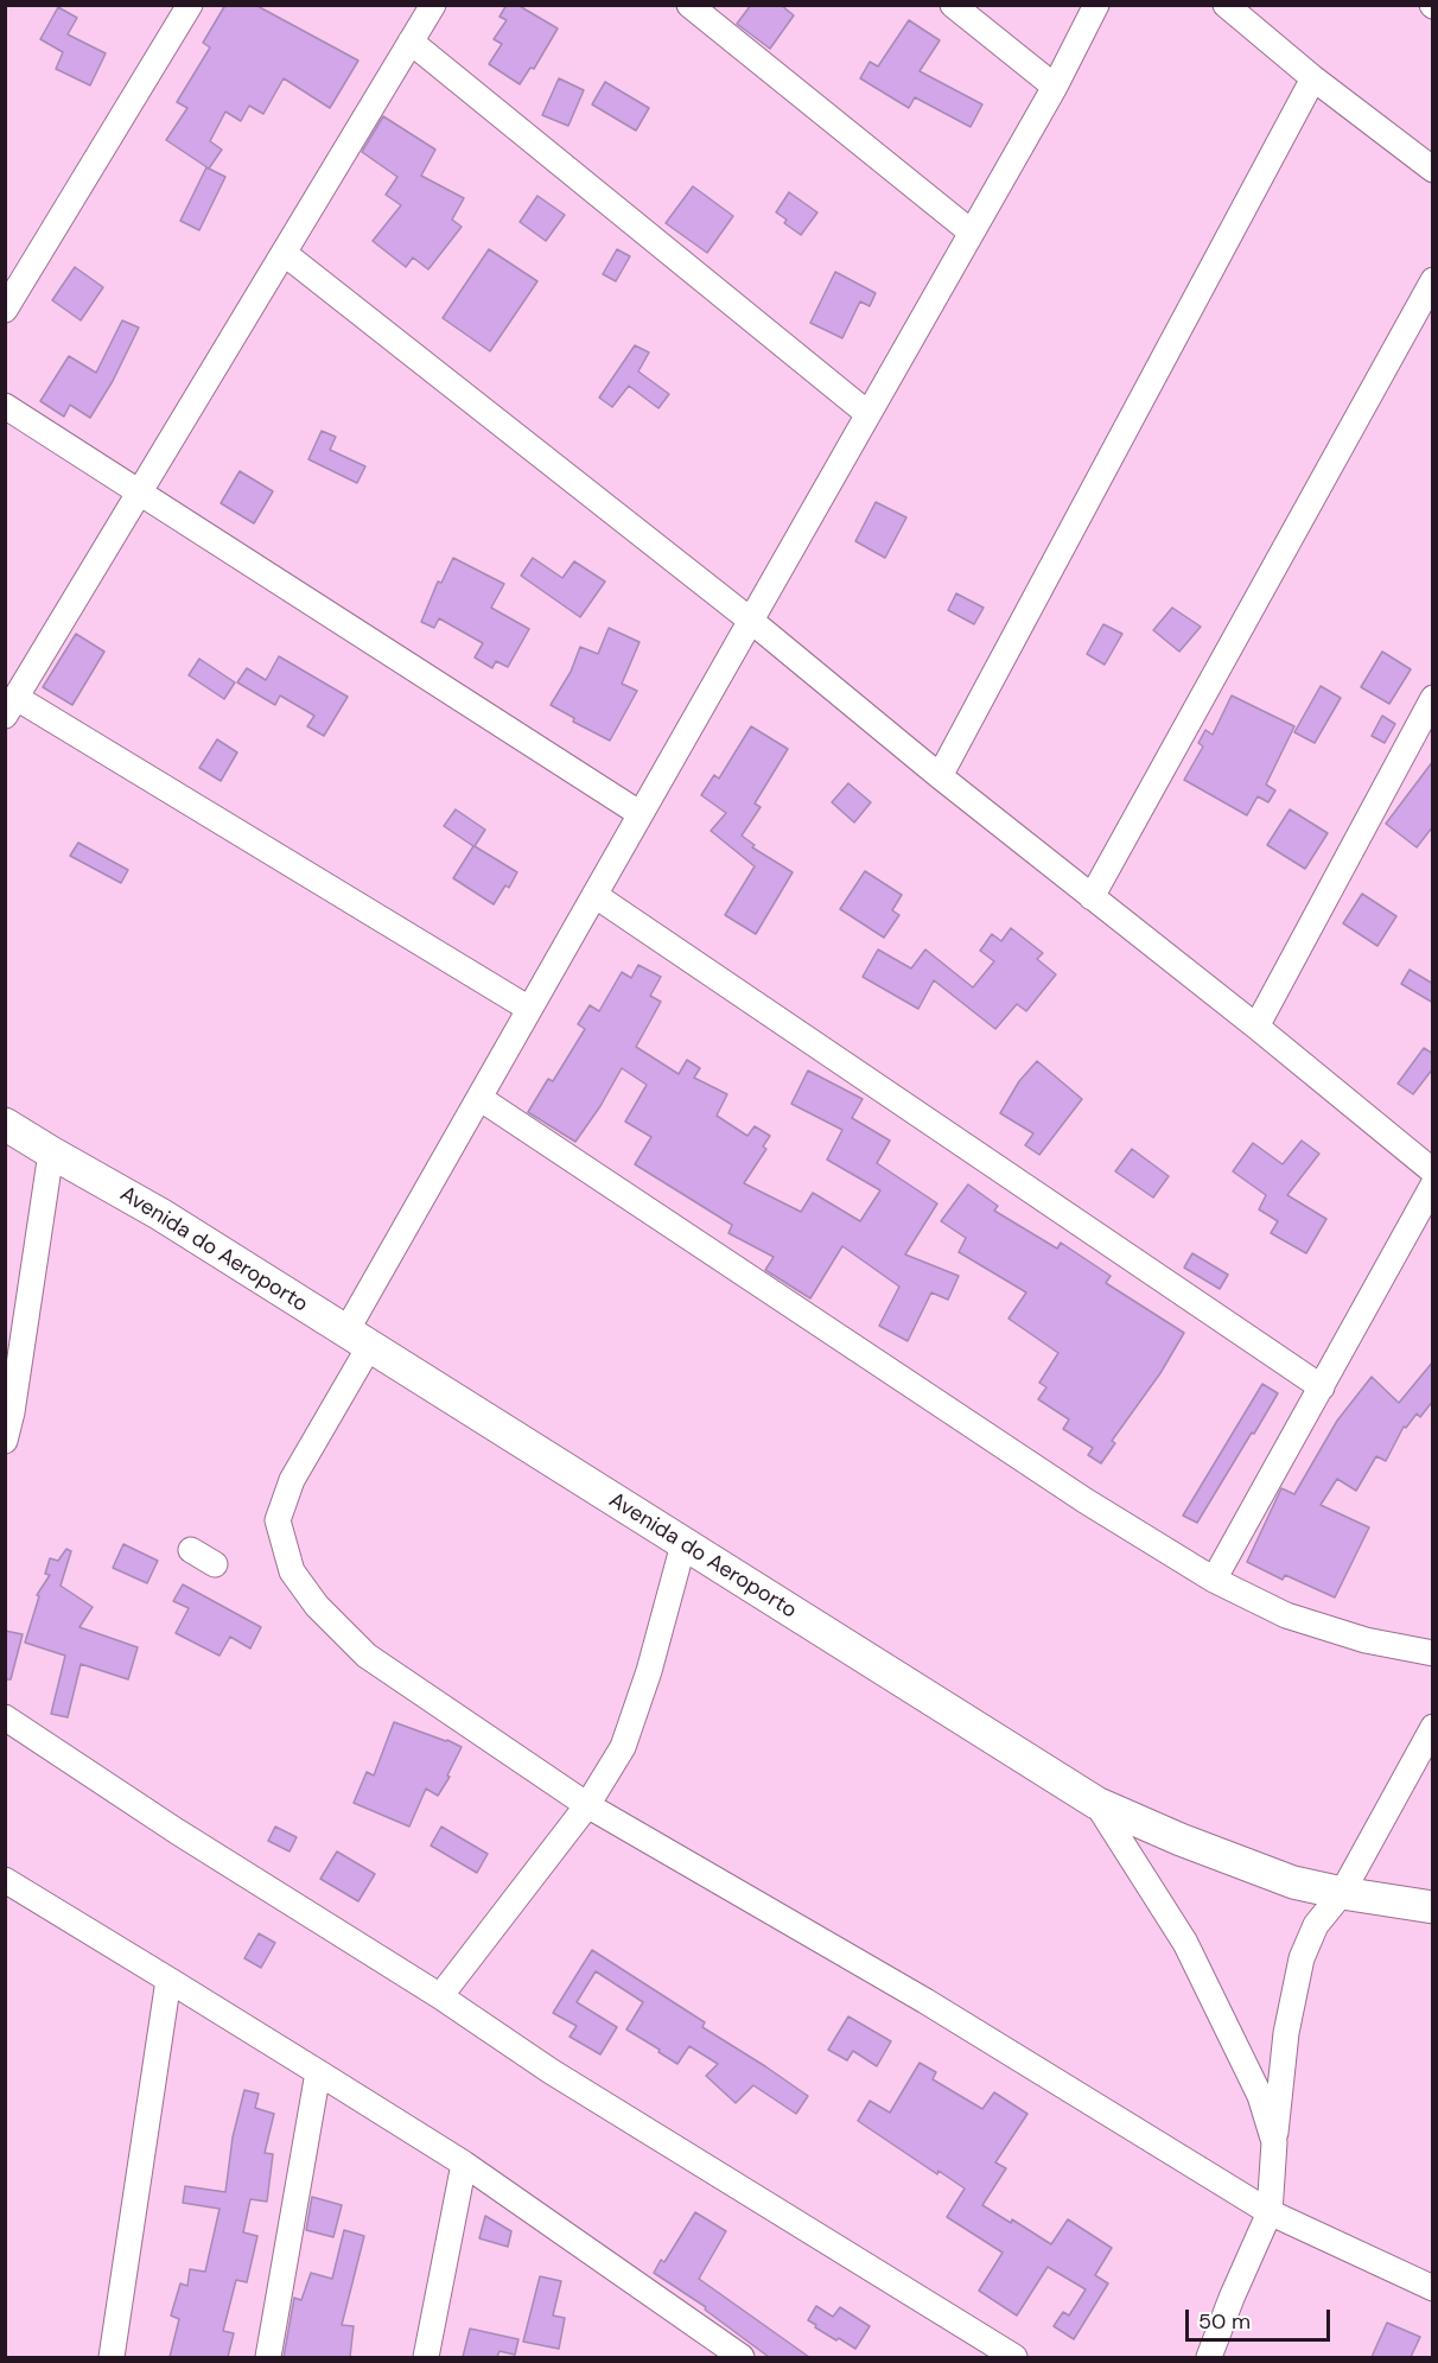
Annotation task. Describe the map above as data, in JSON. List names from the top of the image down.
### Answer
{
  "streets": {
    "main road": ["Avenida do Aeroporto"]
  },
  "scale_bar": "50 m"
}
